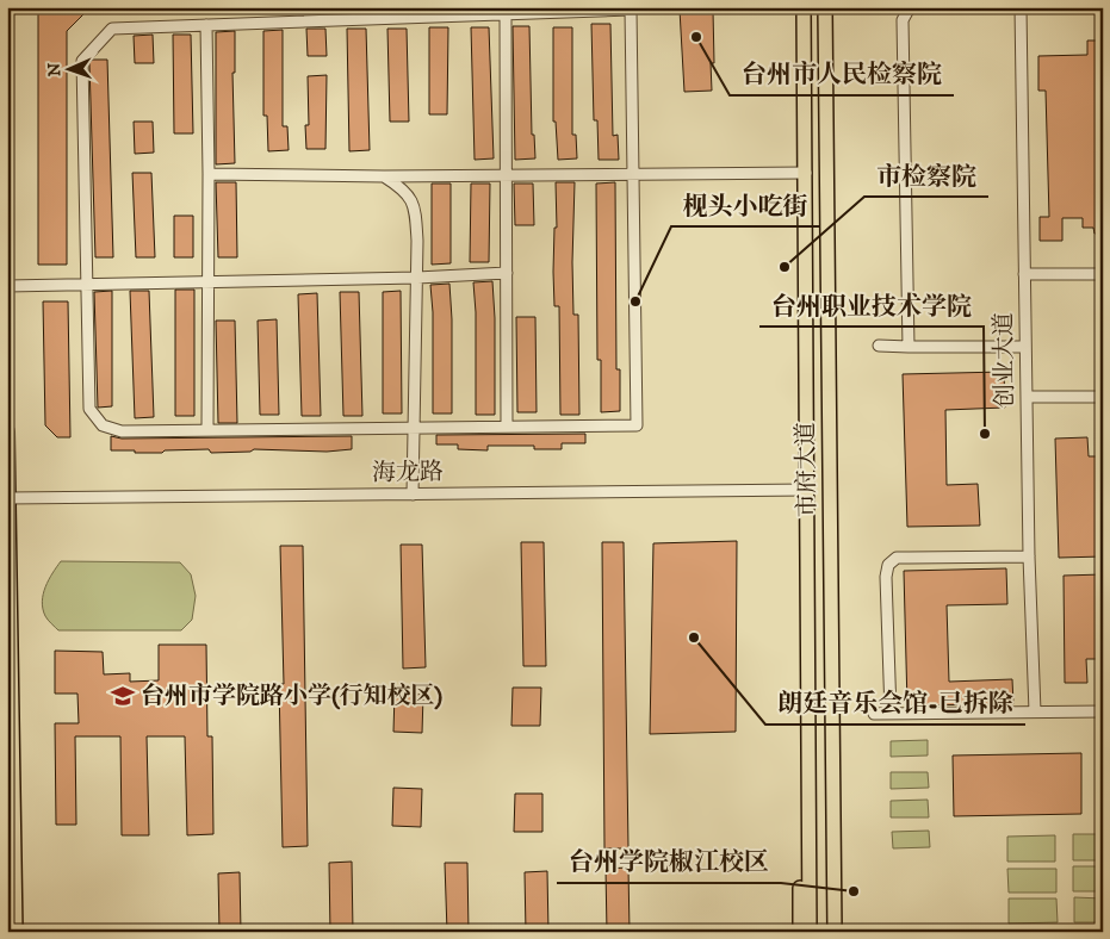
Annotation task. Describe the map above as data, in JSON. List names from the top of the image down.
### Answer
{
  "streets": {
    "main road": ["市府大道"],
    "street": ["创业大道", "海龙路"]
  },
  "crossings": [
    ["市府大道", "海龙路"]
  ],
  "places": {
    "other": [
      "台州市人民检察院",
      "市检察院",
      "枧头小吃街",
      "台州职业技术学院",
      "朗廷音乐会馆-已拆除",
      "台州学院椒江校区"
    ],
    "school or university": ["台州市学院路小学(行知校区)"]
  },
  "north": "left"
}
